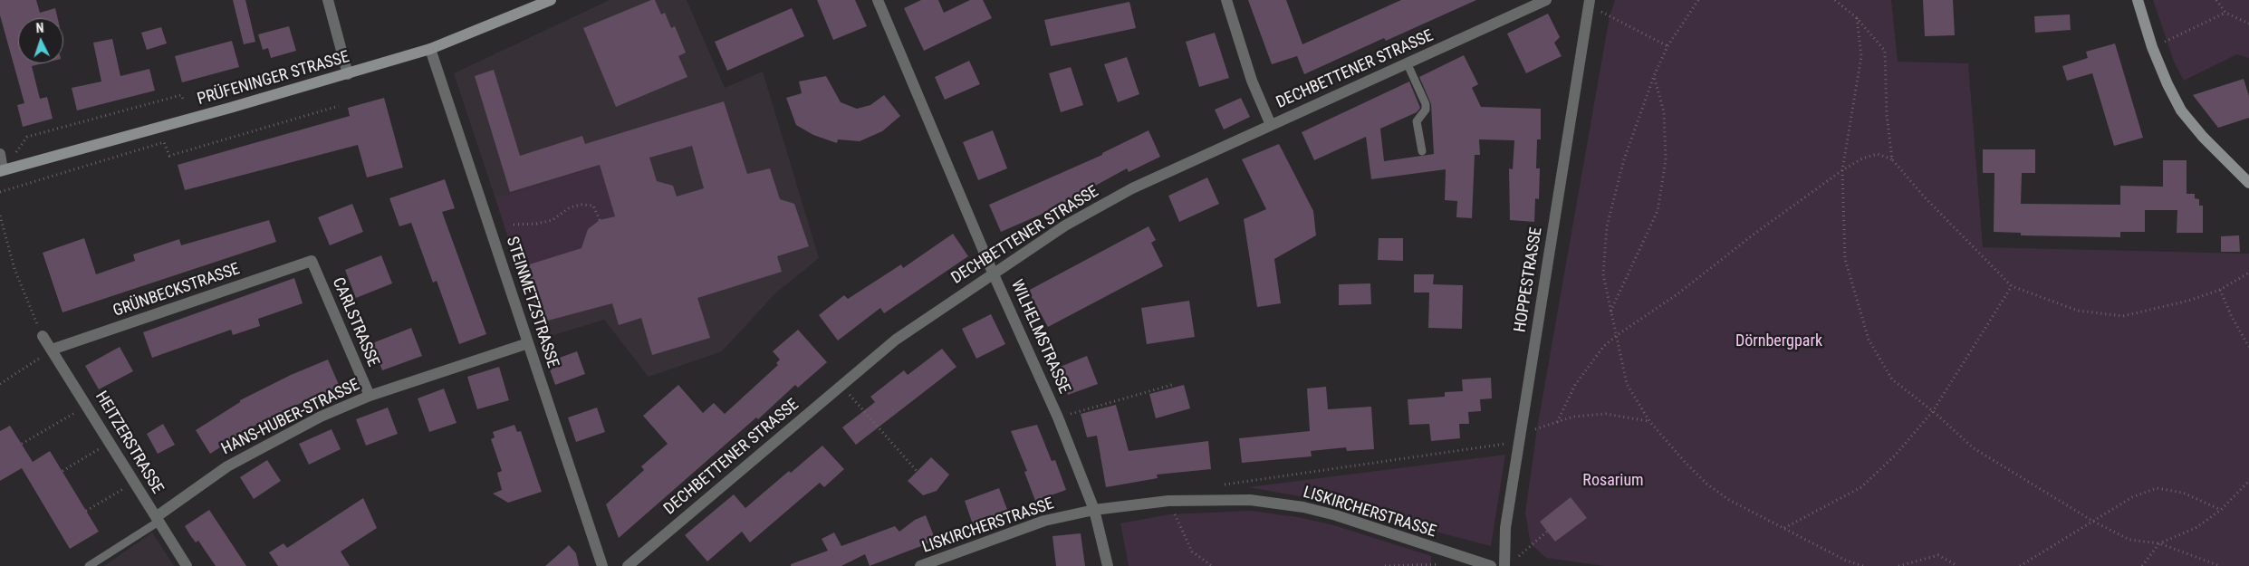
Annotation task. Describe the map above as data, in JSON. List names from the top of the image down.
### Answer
{
  "streets": {
    "street": [
      "DECHBETTENER STRASSE",
      "PRÜFENINGER STRASSE",
      "HOPPESTRASSE",
      "GRÜNBECKSTRASSE",
      "STEINMETZSTRASSE",
      "CARLSTRASSE",
      "WILHELMSTRASSE",
      "HANS-HUBER-STRASSE",
      "HEITZERSTRASSE",
      "LISKIRCHERSTRASSE"
    ]
  },
  "crossings": [
    ["DECHBETTENER STRASSE", "WILHELMSTRASSE"],
    ["PRÜFENINGER STRASSE", "STEINMETZSTRASSE"],
    ["GRÜNBECKSTRASSE", "CARLSTRASSE"],
    ["GRÜNBECKSTRASSE", "HEITZERSTRASSE"],
    ["STEINMETZSTRASSE", "HANS-HUBER-STRASSE"],
    ["CARLSTRASSE", "HANS-HUBER-STRASSE"],
    ["WILHELMSTRASSE", "LISKIRCHERSTRASSE"],
    ["HANS-HUBER-STRASSE", "HEITZERSTRASSE"]
  ],
  "parks": ["Dörnbergpark", "Rosarium"],
  "north": "top"
}
